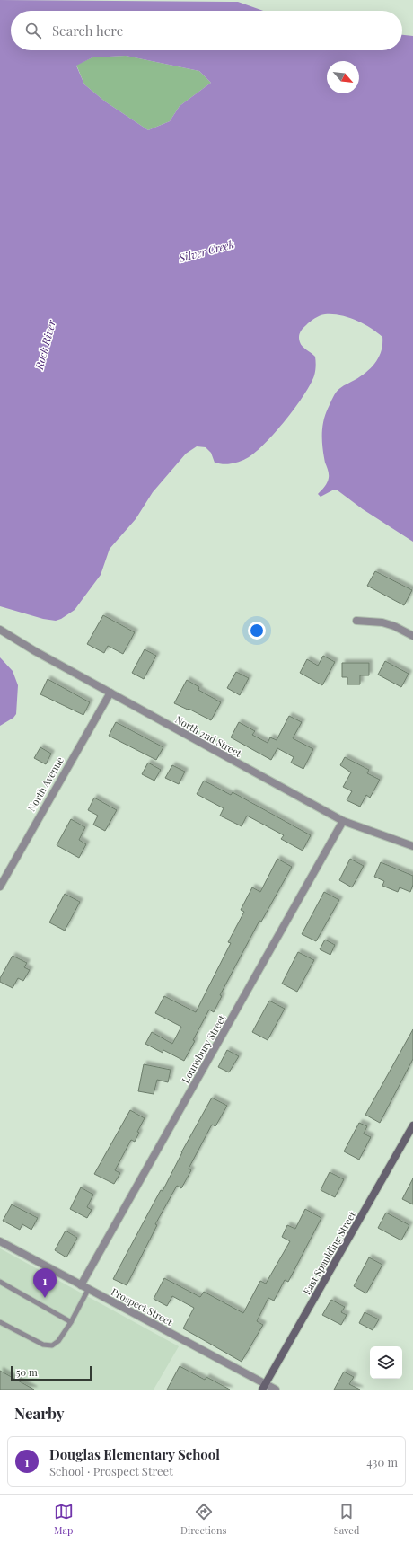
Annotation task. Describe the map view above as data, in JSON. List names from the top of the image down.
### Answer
{
  "streets": {
    "street": [
      "North 2nd Street",
      "North Avenue",
      "Lounsbury Street",
      "East Spaulding Street",
      "Prospect Street"
    ]
  },
  "crossings": [
    ["North 2nd Street", "North Avenue"],
    ["North 2nd Street", "Lounsbury Street"],
    ["Lounsbury Street", "Prospect Street"],
    ["East Spaulding Street", "Prospect Street"]
  ],
  "water": ["Silver Creek", "Rock River"],
  "scale_bar": "50 m",
  "north": "bottom right",
  "page": {
    "search": "Search here",
    "pins": "1",
    "scale": "50 m",
    "heading": "Nearby",
    "list": [
      {
        "mark": "1",
        "name": "Douglas Elementary School",
        "note": "School · Prospect Street",
        "value": "430 m"
      }
    ],
    "nav": ["Map", "Directions", "Saved"]
  }
}
